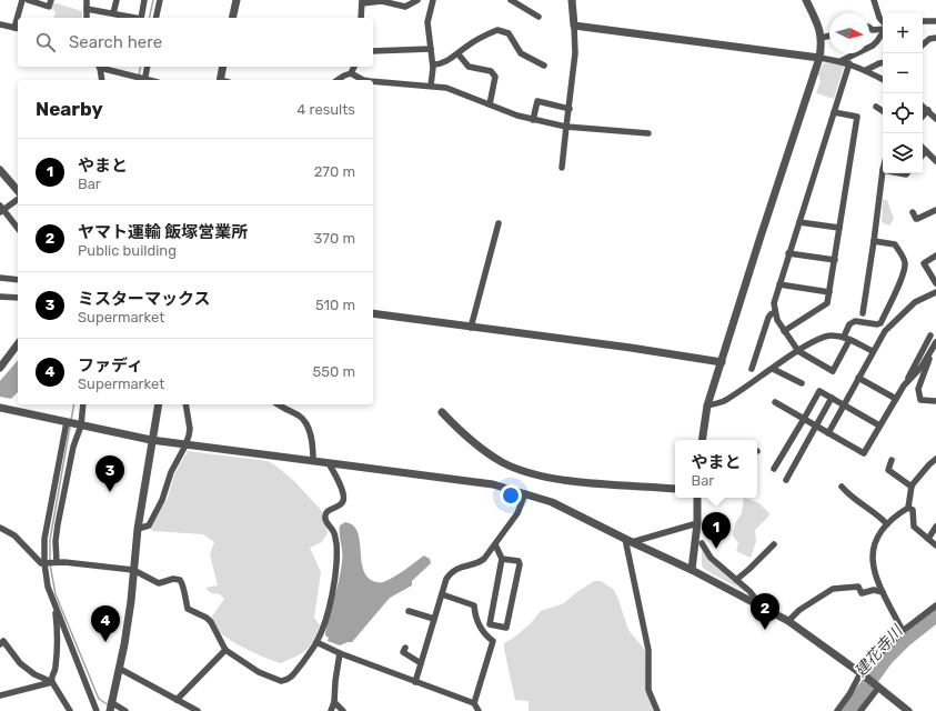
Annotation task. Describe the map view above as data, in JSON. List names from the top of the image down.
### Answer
{
  "water": ["建花寺川"],
  "north": "right",
  "page": {
    "map_buttons": ["+", "−"],
    "search": "Search here",
    "heading": ["Nearby", "4 results"],
    "list": [
      {
        "mark": "1",
        "name": "やまと",
        "note": "Bar",
        "value": "270 m"
      },
      {
        "mark": "2",
        "name": "ヤマト運輸 飯塚営業所",
        "note": "Public building",
        "value": "370 m"
      },
      {
        "mark": "3",
        "name": "ミスターマックス",
        "note": "Supermarket",
        "value": "510 m"
      },
      {
        "mark": "4",
        "name": "ファディ",
        "note": "Supermarket",
        "value": "550 m"
      }
    ],
    "popup": ["やまと", "Bar"],
    "pins": [
      "3",
      "1",
      "2",
      "4"
    ]
  }
}
